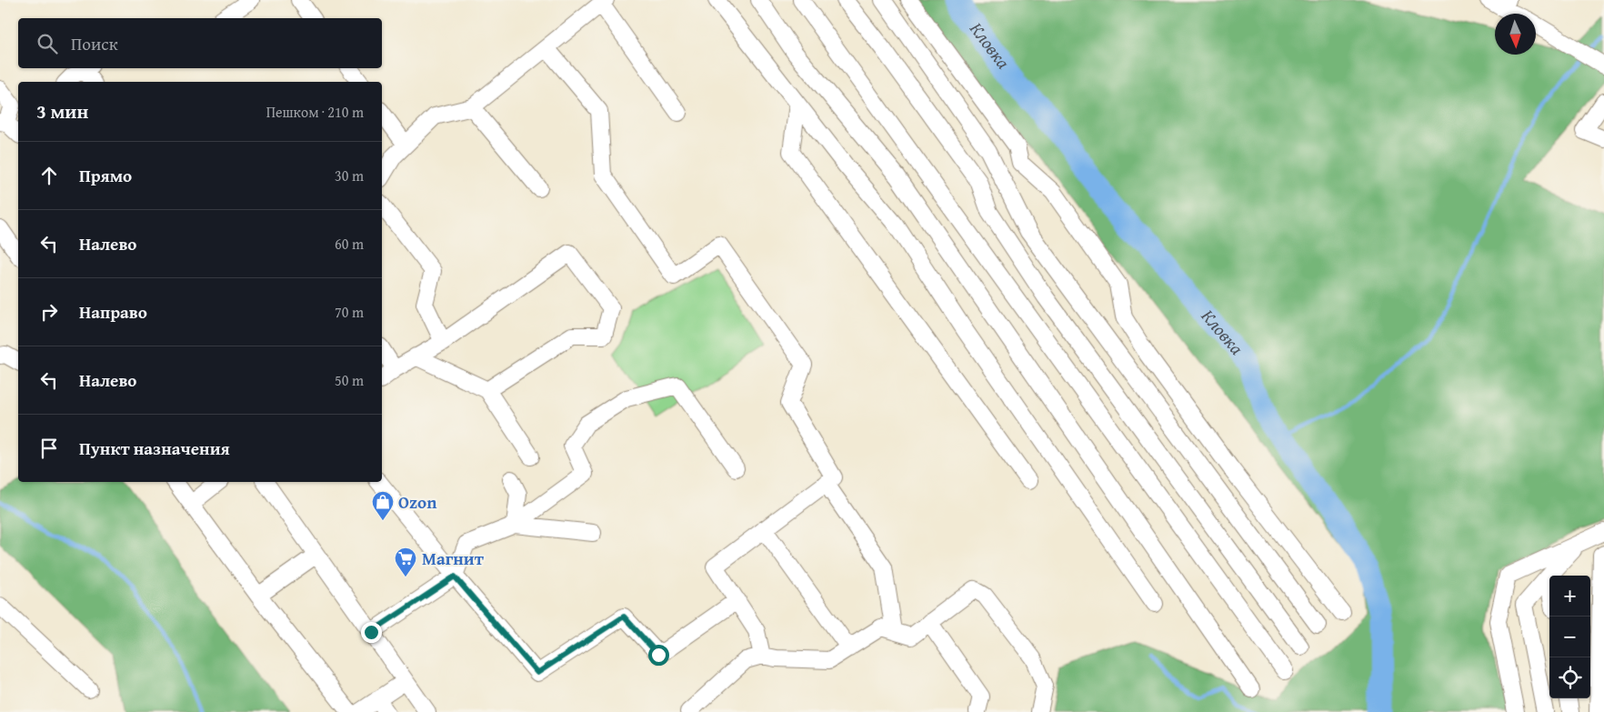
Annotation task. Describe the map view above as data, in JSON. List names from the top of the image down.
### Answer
{
  "water": ["Кловка"],
  "places": {
    "shop": ["Ozon"],
    "supermarket": ["Магнит"]
  },
  "north": "bottom",
  "page": {
    "search": "Поиск",
    "heading": ["3 мин", "Пешком · 210 m"],
    "list": [
      ["Прямо", "30 m"],
      ["Налево", "60 m"],
      ["Направо", "70 m"],
      ["Налево", "50 m"],
      "Пункт назначения"
    ],
    "map_buttons": ["+", "−"]
  }
}
